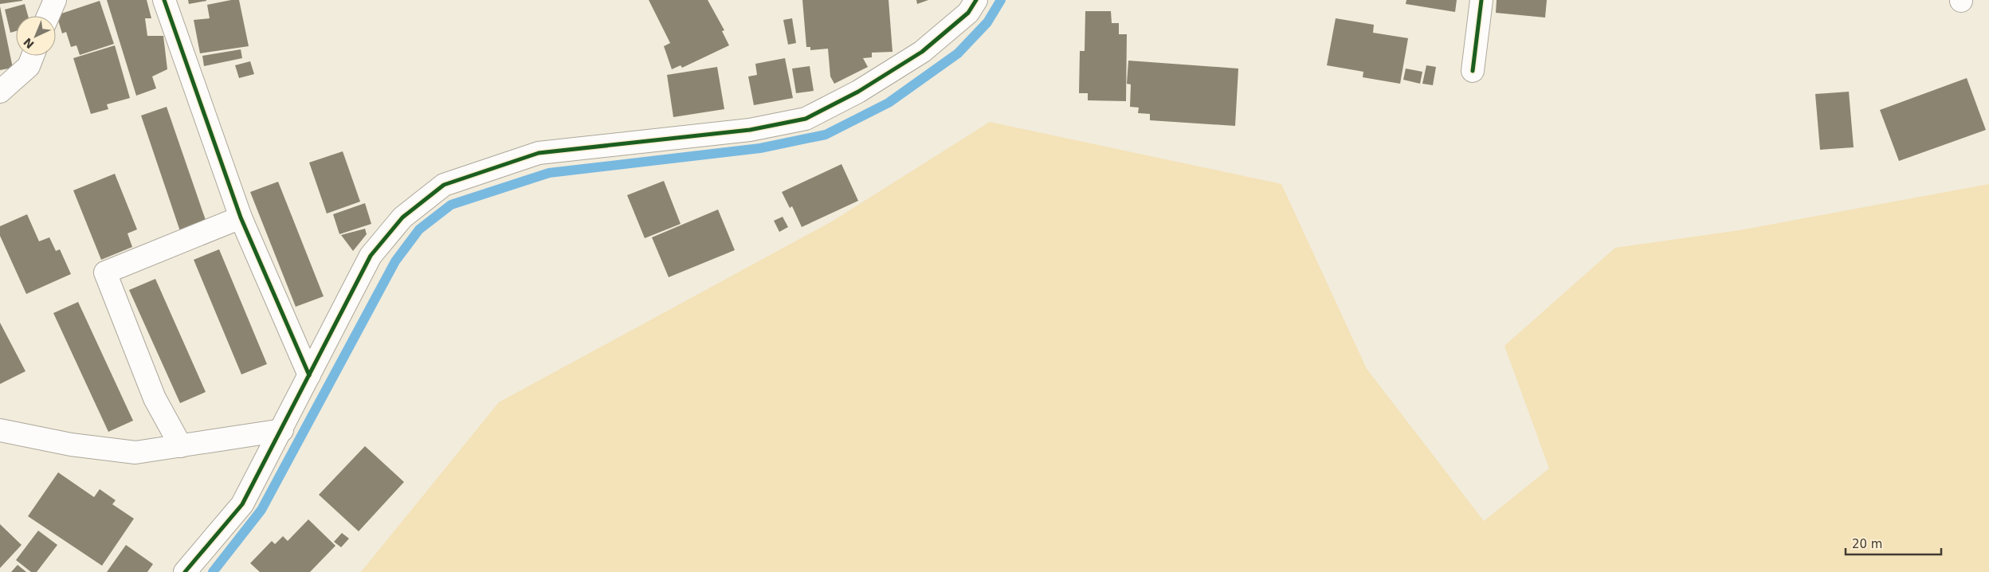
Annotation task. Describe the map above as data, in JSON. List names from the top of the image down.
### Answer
{
  "scale_bar": "20 m",
  "north": "bottom left"
}
